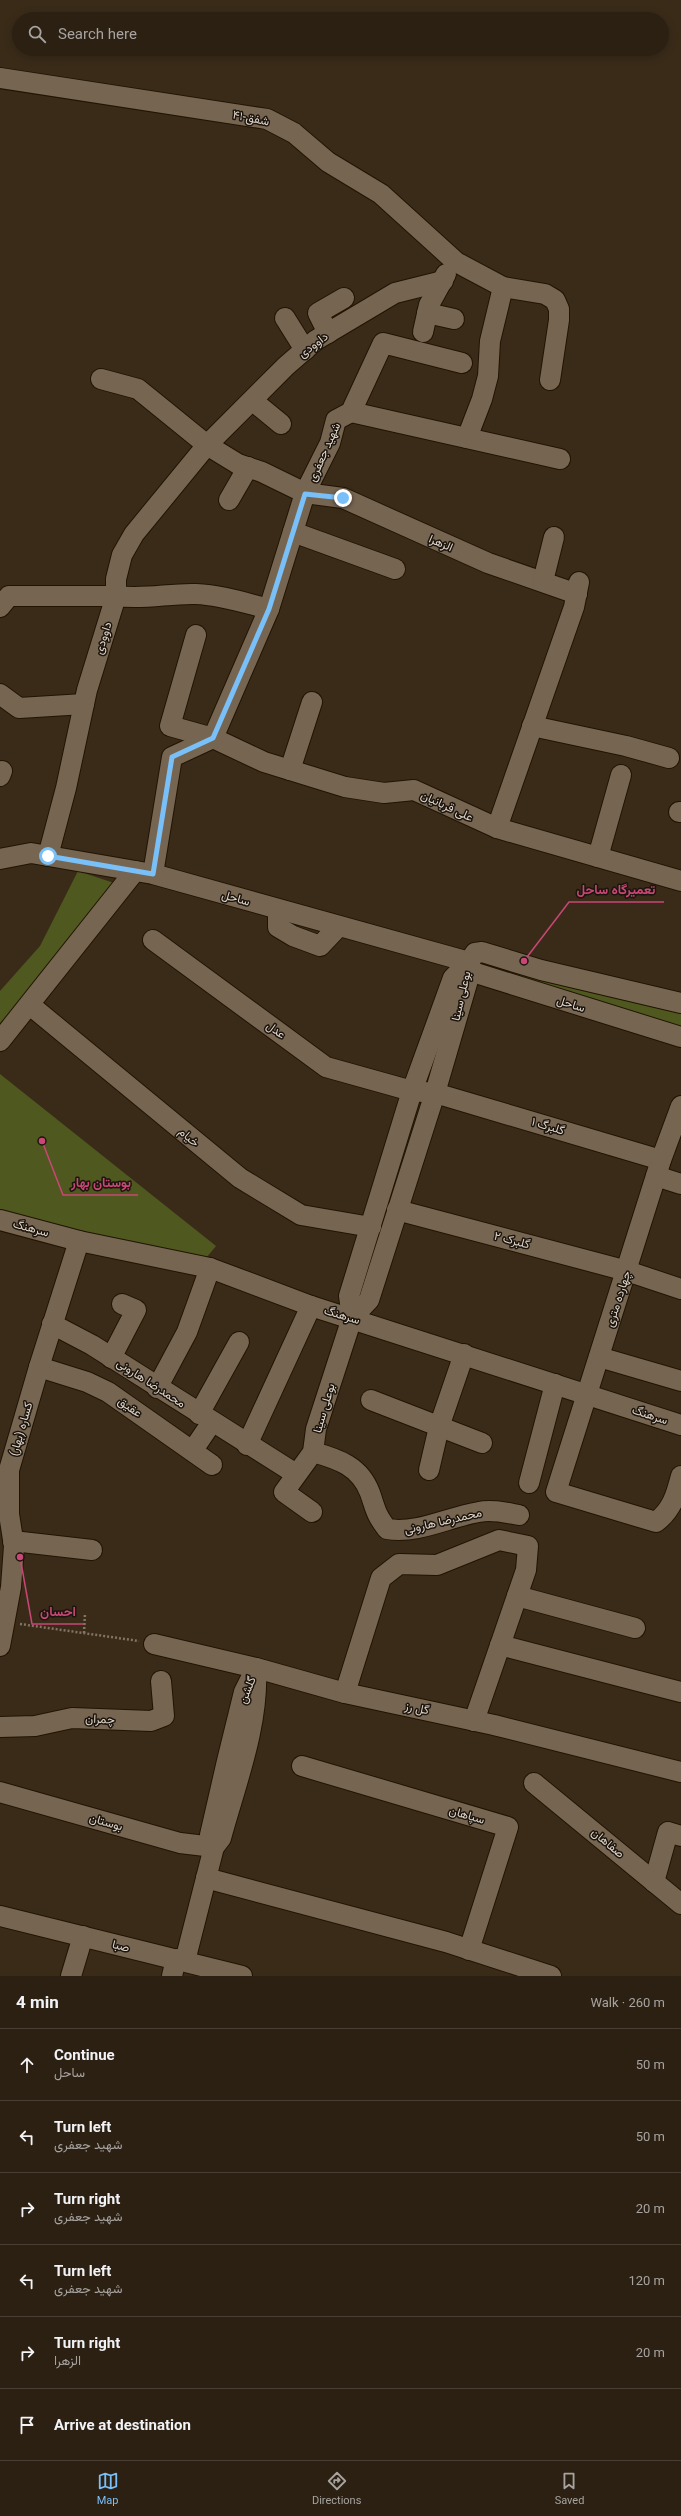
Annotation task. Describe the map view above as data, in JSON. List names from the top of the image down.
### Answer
{
  "streets": {
    "street": [
      "شفق-۴۱",
      "داوودی",
      "شهید جعفری",
      "الزهرا",
      "علی قربانیان",
      "ساحل",
      "بوعلی سینا",
      "عدل",
      "گلبرگ ۱",
      "خیام",
      "سرهنگ",
      "گلبرک ۲",
      "چهارده متری",
      "محمدرضا هارونی",
      "عقیق",
      "کساره (بهار)",
      "گلشن",
      "گل رز",
      "چمران",
      "سپاهان",
      "بوستان",
      "صفاهان",
      "صبا"
    ]
  },
  "crossings": [
    ["داوودی", "ساحل"],
    ["شهید جعفری", "الزهرا"],
    ["شهید جعفری", "علی قربانیان"],
    ["الزهرا", "علی قربانیان"],
    ["ساحل", "بوعلی سینا"],
    ["بوعلی سینا", "عدل"],
    ["بوعلی سینا", "گلبرگ ۱"],
    ["بوعلی سینا", "خیام"],
    ["بوعلی سینا", "سرهنگ"],
    ["بوعلی سینا", "گلبرک ۲"],
    ["بوعلی سینا", "محمدرضا هارونی"],
    ["عدل", "گلبرگ ۱"],
    ["گلبرگ ۱", "چهارده متری"],
    ["سرهنگ", "چهارده متری"],
    ["سرهنگ", "کساره (بهار)"],
    ["گلبرک ۲", "چهارده متری"],
    ["محمدرضا هارونی", "کساره (بهار)"],
    ["عقیق", "کساره (بهار)"],
    ["گلشن", "گل رز"],
    ["گلشن", "بوستان"],
    ["گلشن", "صبا"]
  ],
  "places": ["تعمیرگاه ساحل", "بوستان بهار", "احسان"],
  "page": {
    "search": "Search here",
    "heading": ["4 min", "Walk · 260 m"],
    "list": [
      ["Continue", "ساحل", "50 m"],
      ["Turn left", "شهید جعفری", "50 m"],
      ["Turn right", "شهید جعفری", "20 m"],
      ["Turn left", "شهید جعفری", "120 m"],
      ["Turn right", "الزهرا", "20 m"],
      "Arrive at destination"
    ],
    "nav": ["Map", "Directions", "Saved"]
  }
}
